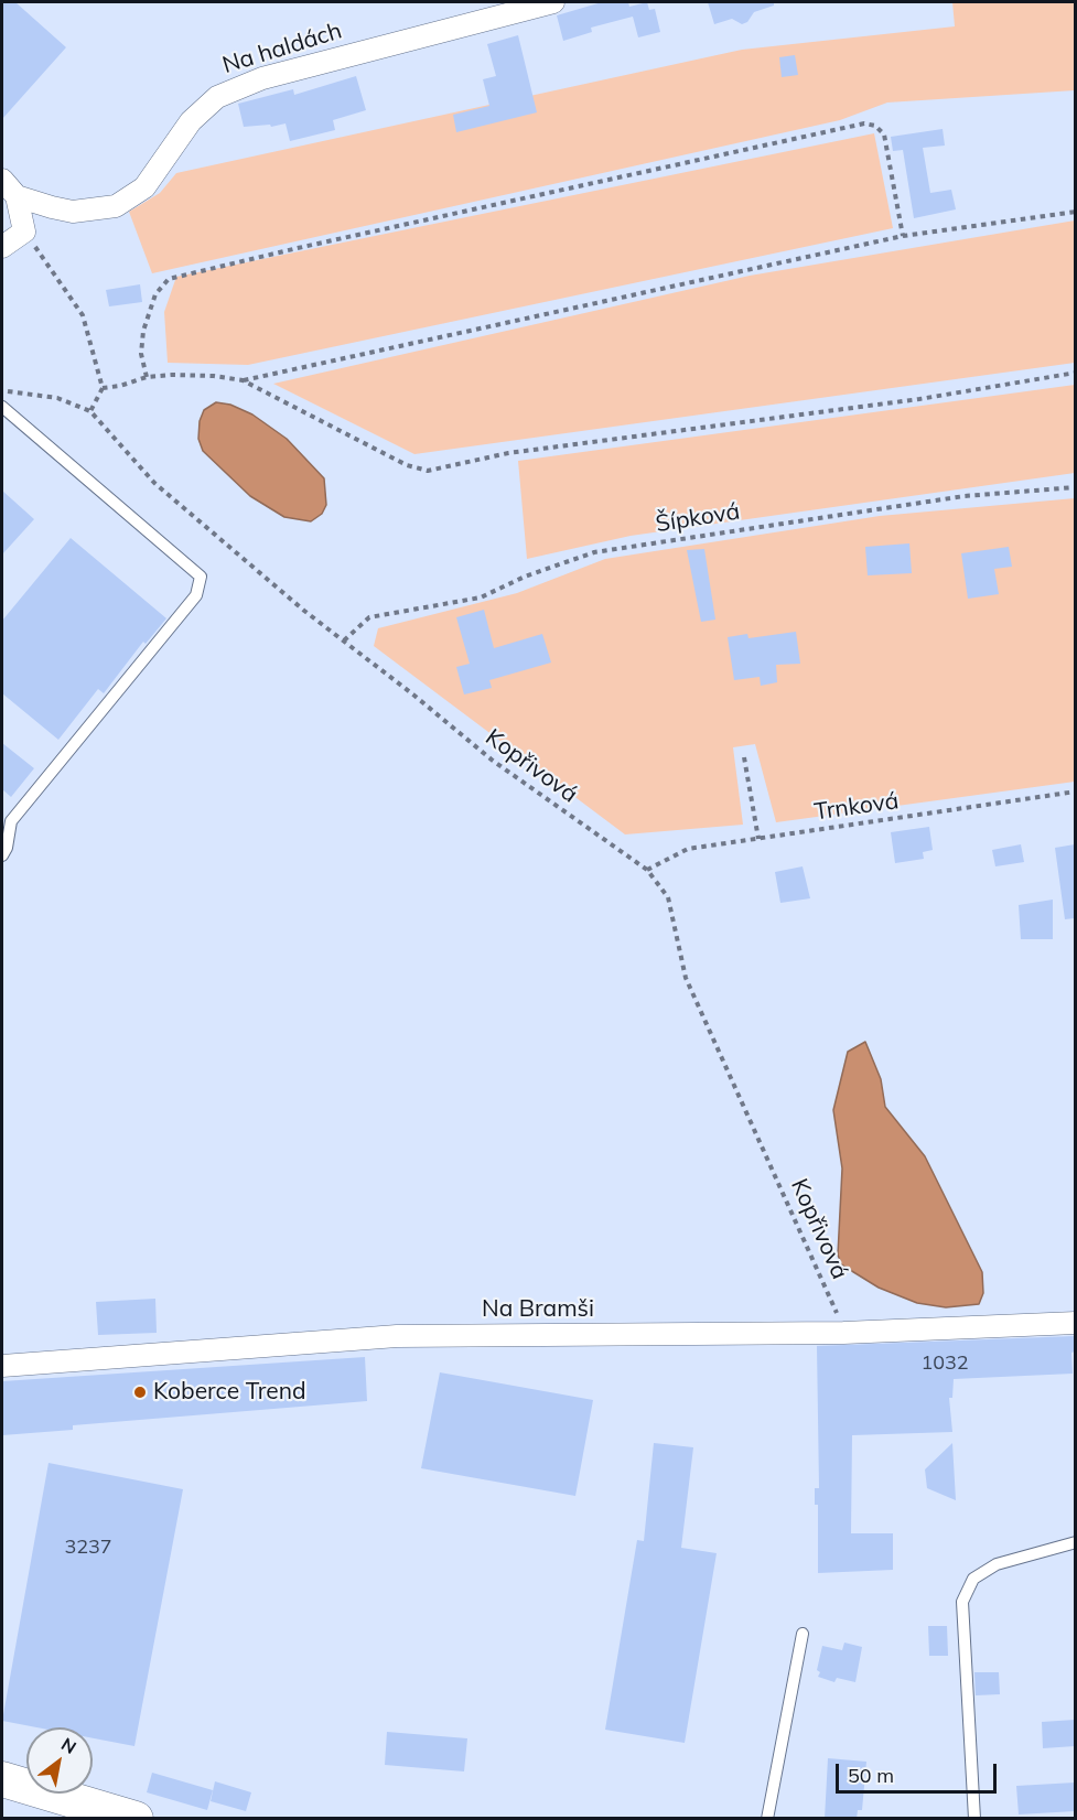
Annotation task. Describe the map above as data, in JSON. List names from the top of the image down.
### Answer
{
  "streets": {
    "street": ["Na haldách", "Na Bramši"],
    "path": ["Šípková", "Kopřivová", "Trnková"]
  },
  "crossings": [
    ["Šípková", "Kopřivová"],
    ["Kopřivová", "Trnková"],
    ["Kopřivová", "Na Bramši"]
  ],
  "places": ["Koberce Trend"],
  "house_numbers": ["1032", "3237"],
  "scale_bar": "50 m",
  "north": "top right"
}
